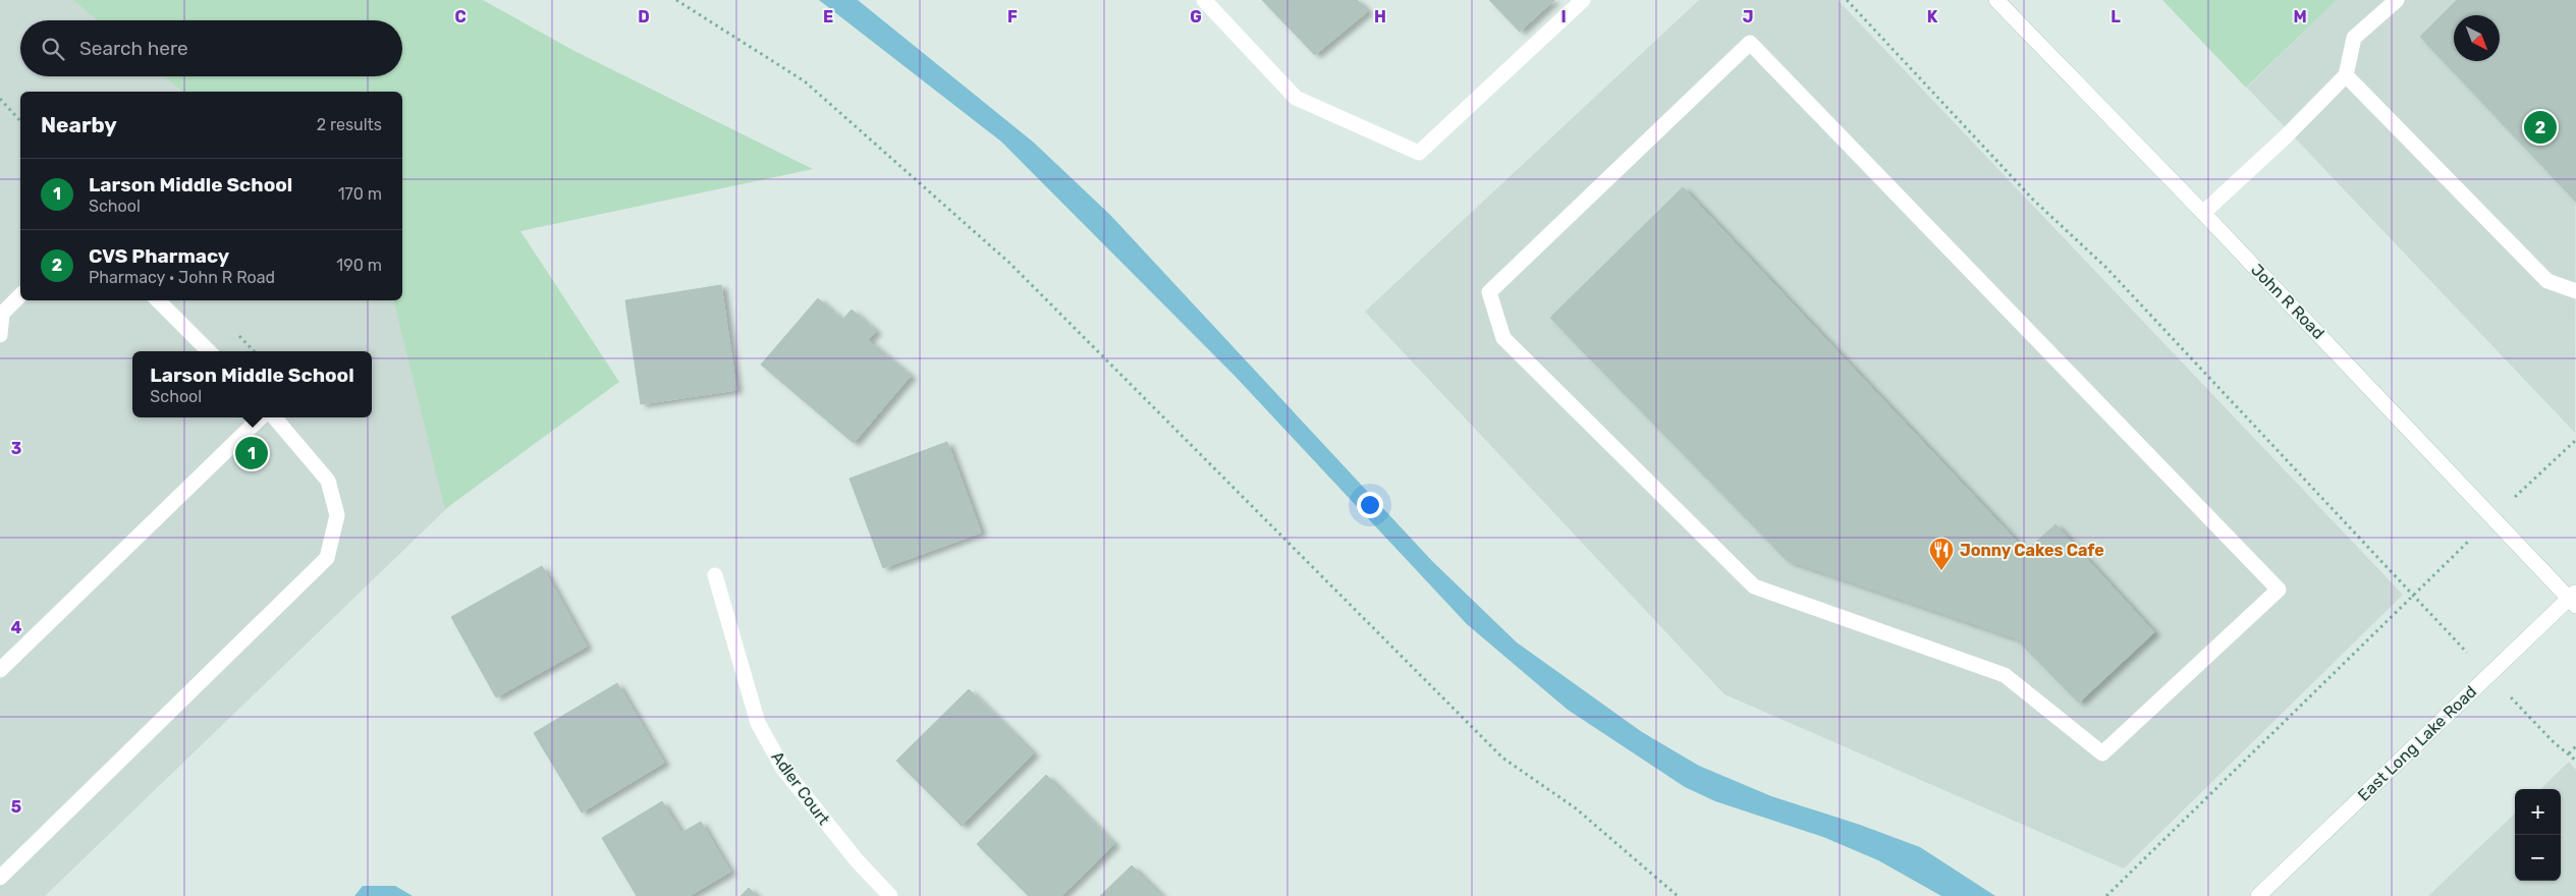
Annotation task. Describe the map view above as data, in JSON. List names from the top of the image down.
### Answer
{
  "streets": {
    "main road": ["John R Road", "East Long Lake Road", "Adler Court"]
  },
  "crossings": [
    ["John R Road", "East Long Lake Road"]
  ],
  "places": {
    "restaurant": ["Jonny Cakes Cafe"]
  },
  "north": "bottom right",
  "page": {
    "search": "Search here",
    "heading": ["Nearby", "2 results"],
    "pins": ["2", "1"],
    "list": [
      {
        "mark": "1",
        "name": "Larson Middle School",
        "note": "School",
        "value": "170 m"
      },
      {
        "mark": "2",
        "name": "CVS Pharmacy",
        "note": "Pharmacy · John R Road",
        "value": "190 m"
      }
    ],
    "popup": ["Larson Middle School", "School"],
    "map_buttons": ["+", "−"]
  },
  "grid": {
    "columns": [
      "C",
      "D",
      "E",
      "F",
      "G",
      "H",
      "I",
      "J",
      "K",
      "L",
      "M"
    ],
    "rows": ["3", "4", "5"]
  }
}
